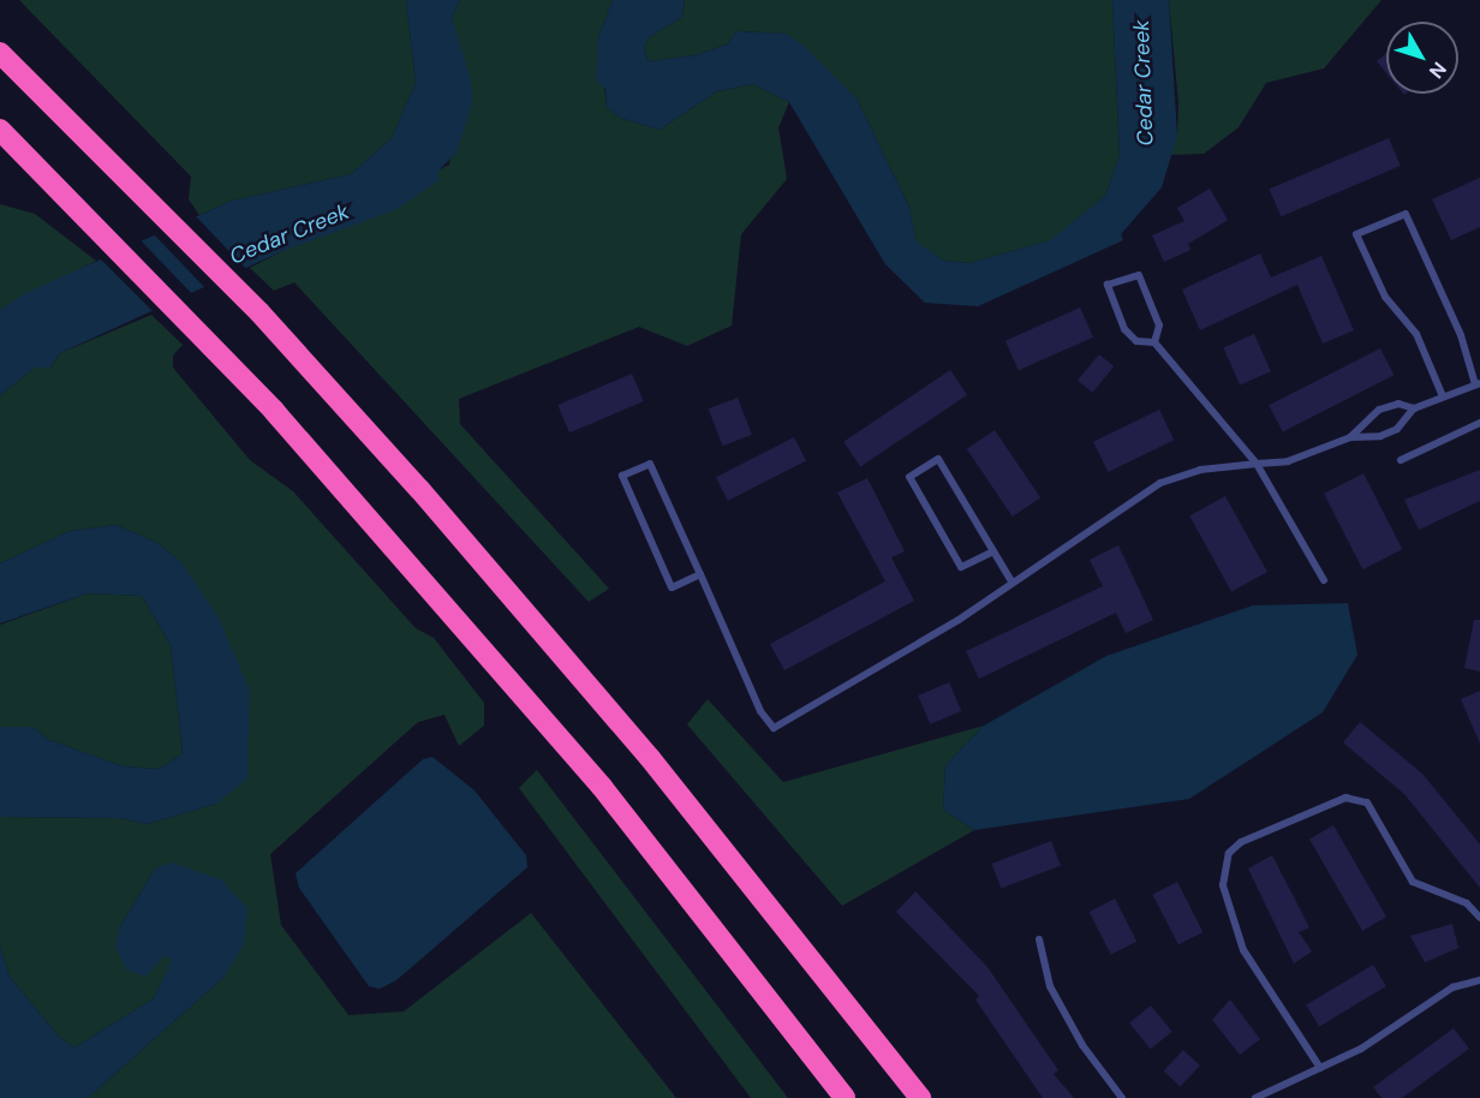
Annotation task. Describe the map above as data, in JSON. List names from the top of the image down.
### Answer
{
  "water": ["Cedar Creek"],
  "north": "bottom right"
}
